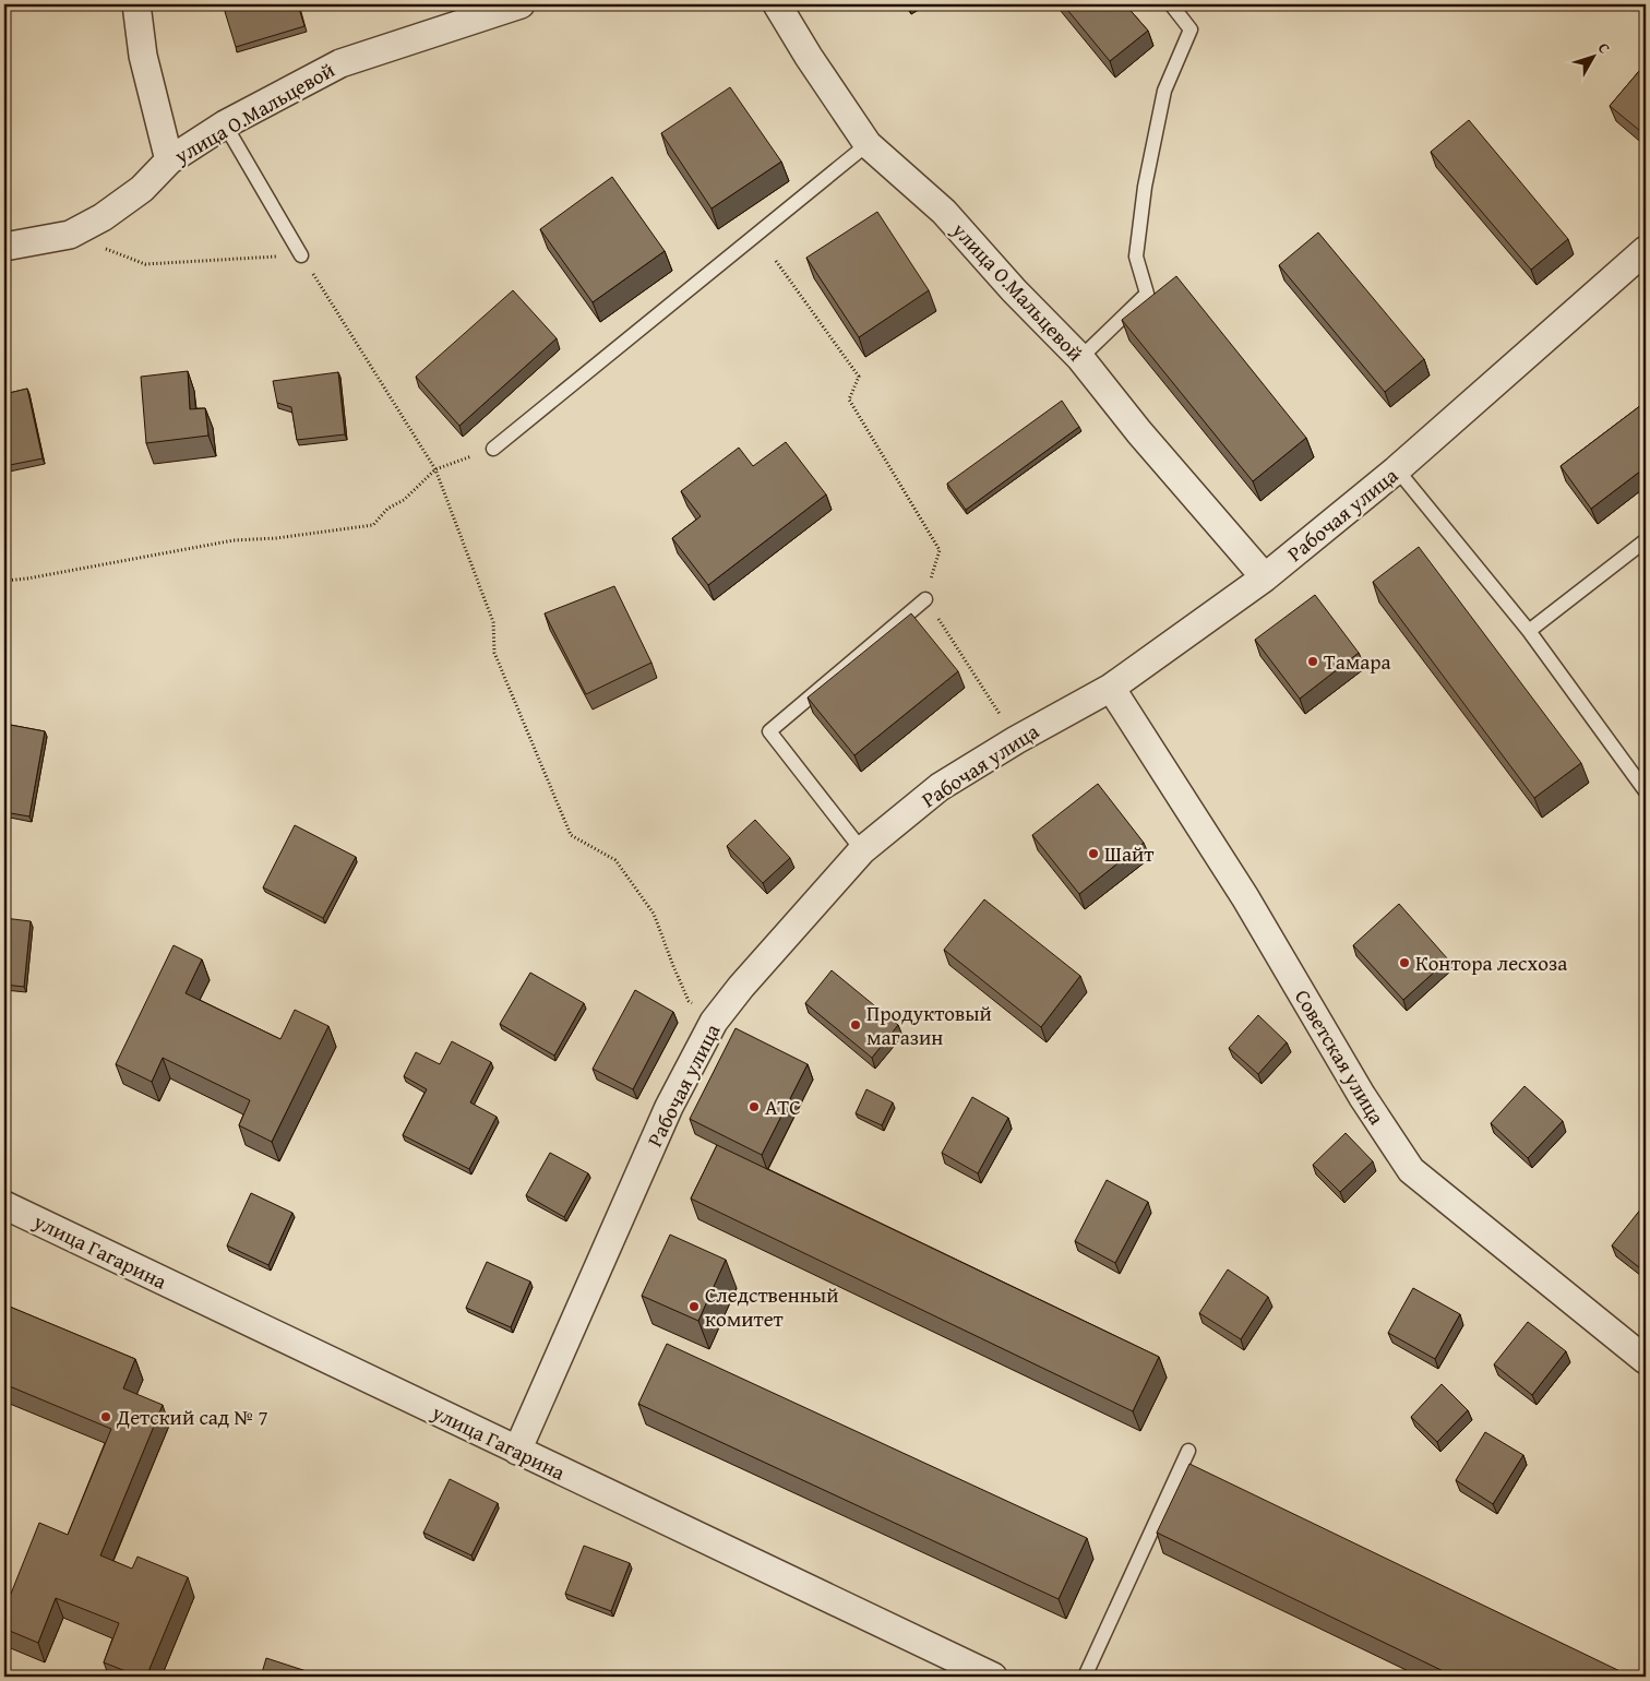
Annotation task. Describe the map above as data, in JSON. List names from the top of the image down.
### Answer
{
  "streets": {
    "street": [
      "улица О.Мальцевой",
      "Рабочая улица",
      "Советская улица",
      "улица Гагарина"
    ]
  },
  "crossings": [
    ["улица О.Мальцевой", "Рабочая улица"],
    ["Рабочая улица", "Советская улица"],
    ["Рабочая улица", "улица Гагарина"]
  ],
  "places": [
    "Тамара",
    "Шайт",
    "Контора лесхоза",
    "Продуктовый магазин",
    "АТС",
    "Следственный комитет",
    "Детский сад № 7"
  ],
  "north": "top right"
}
